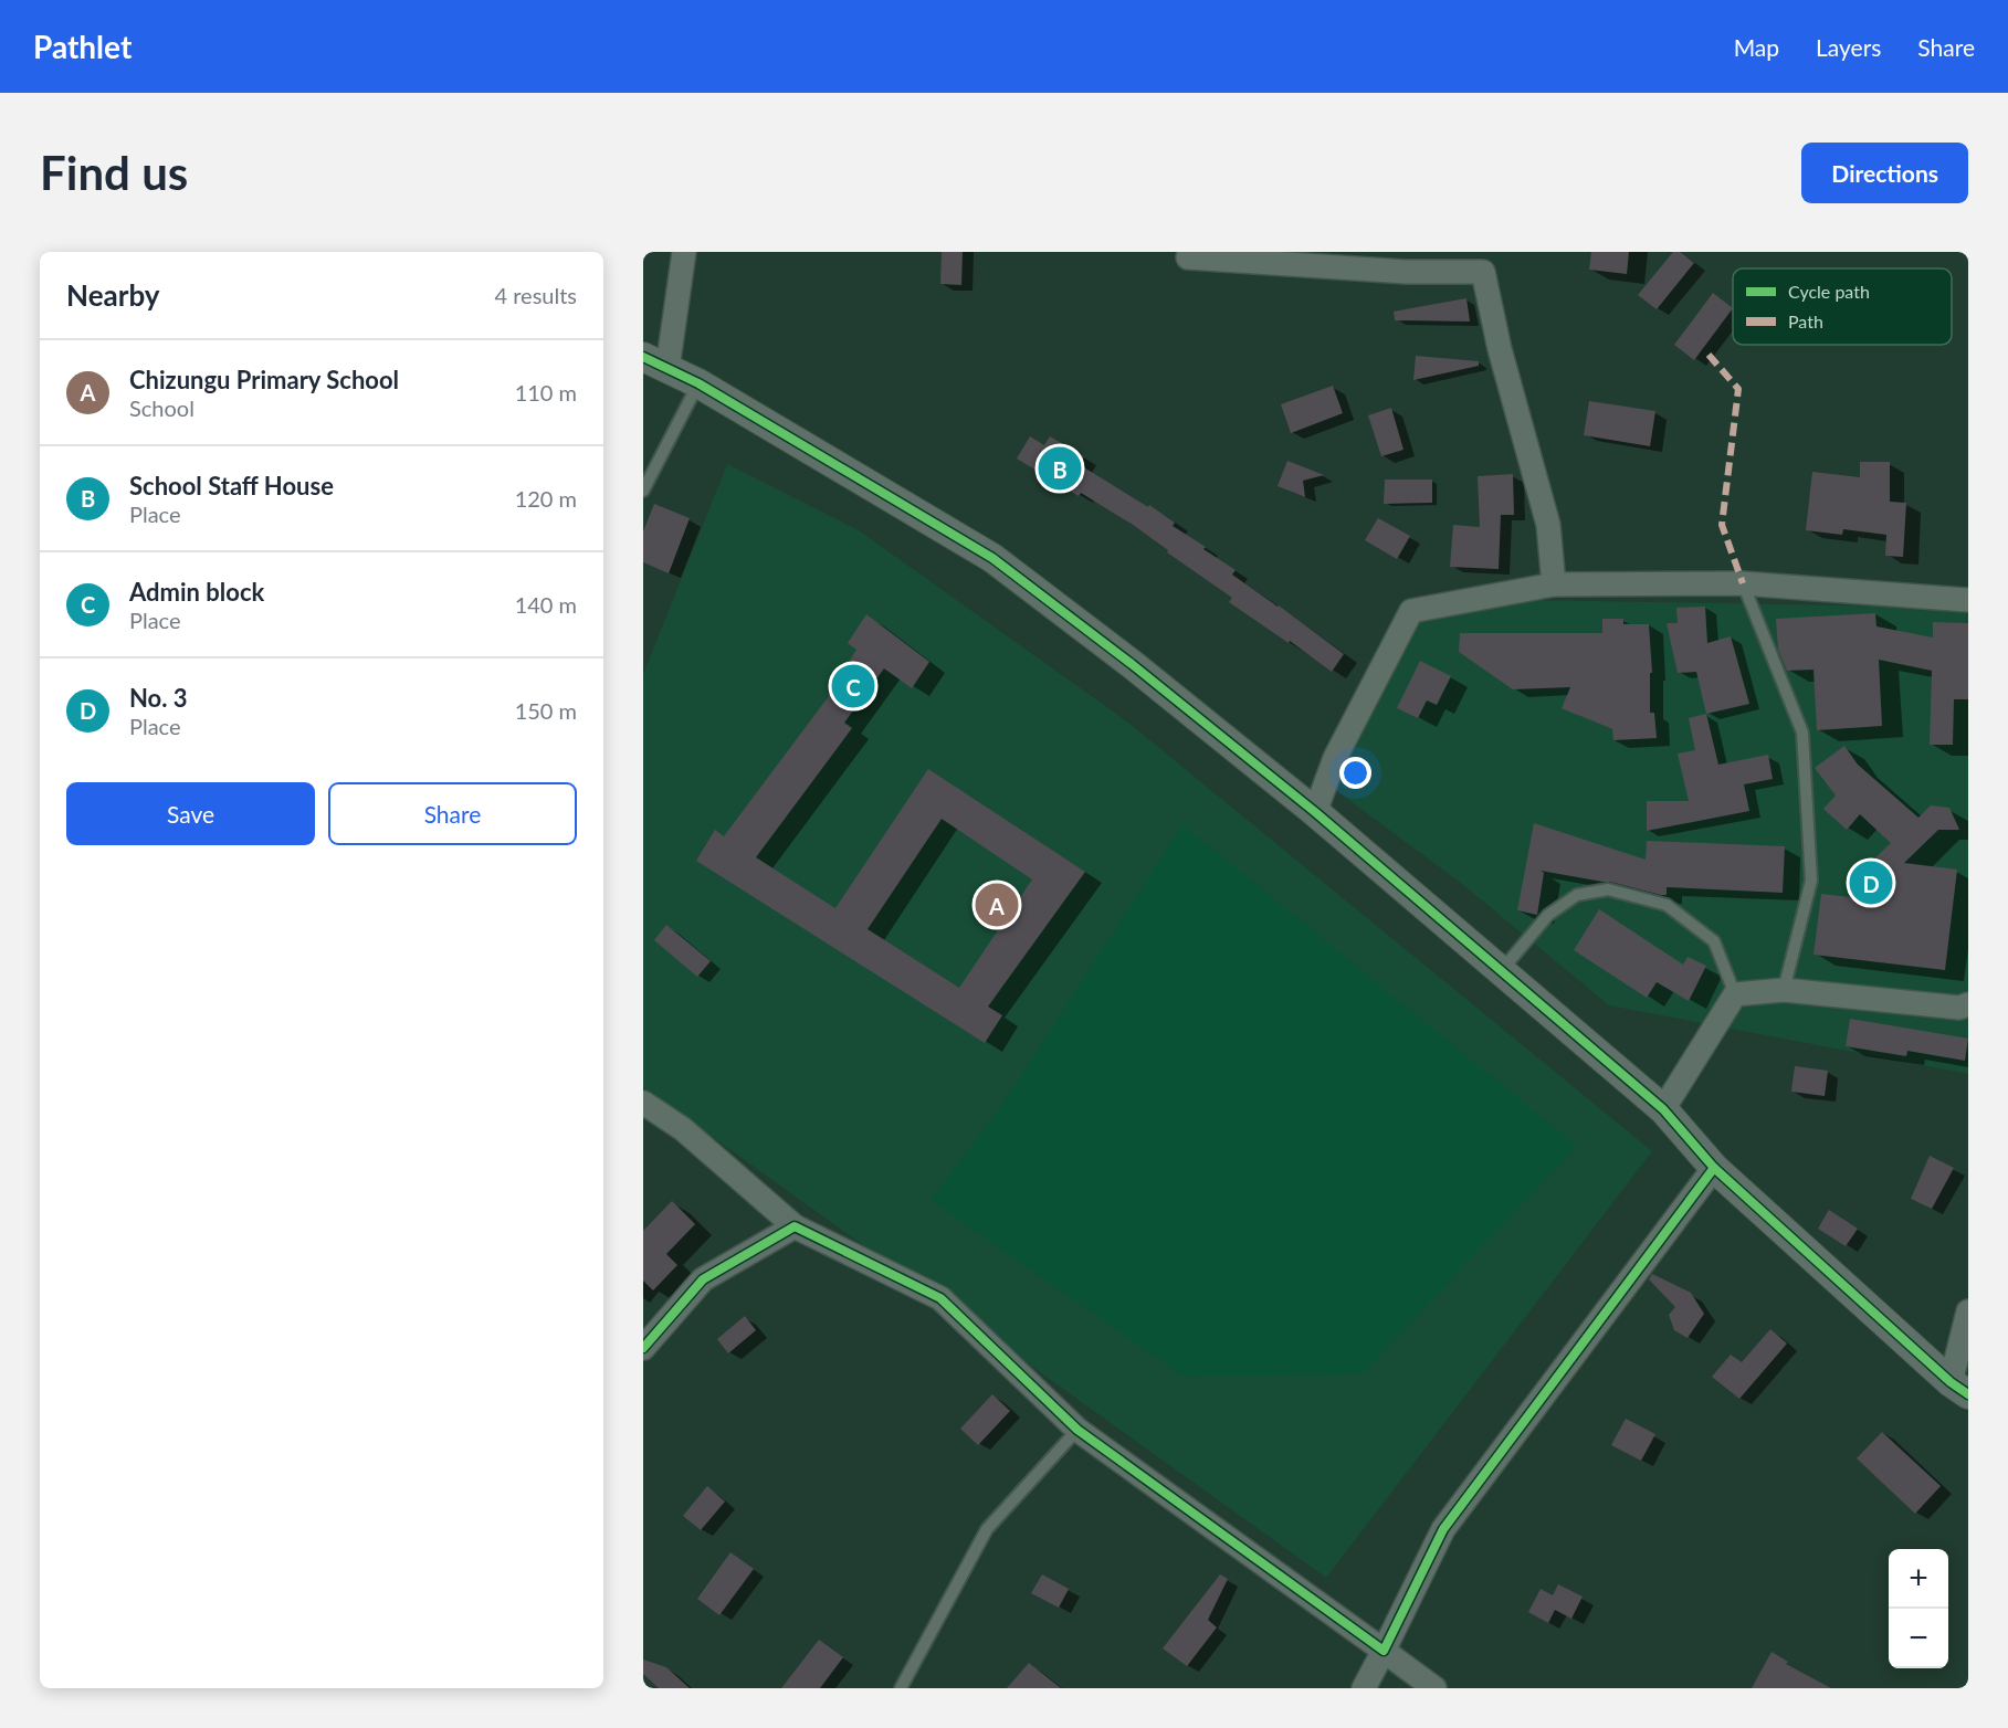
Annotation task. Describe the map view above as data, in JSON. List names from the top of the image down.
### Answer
{
  "legend": ["Cycle path", "Path"],
  "page": {
    "header": "Pathlet",
    "nav": ["Map", "Layers", "Share"],
    "buttons": [
      "Directions",
      ["Save", "Share"]
    ],
    "title": "Find us",
    "heading": ["Nearby", "4 results"],
    "list": [
      {
        "mark": "A",
        "name": "Chizungu Primary School",
        "note": "School",
        "value": "110 m"
      },
      {
        "mark": "B",
        "name": "School Staff House",
        "note": "Place",
        "value": "120 m"
      },
      {
        "mark": "C",
        "name": "Admin block",
        "note": "Place",
        "value": "140 m"
      },
      {
        "mark": "D",
        "name": "No. 3",
        "note": "Place",
        "value": "150 m"
      }
    ],
    "pins": [
      "B",
      "C",
      "D",
      "A"
    ],
    "map_buttons": ["+", "−"]
  }
}
